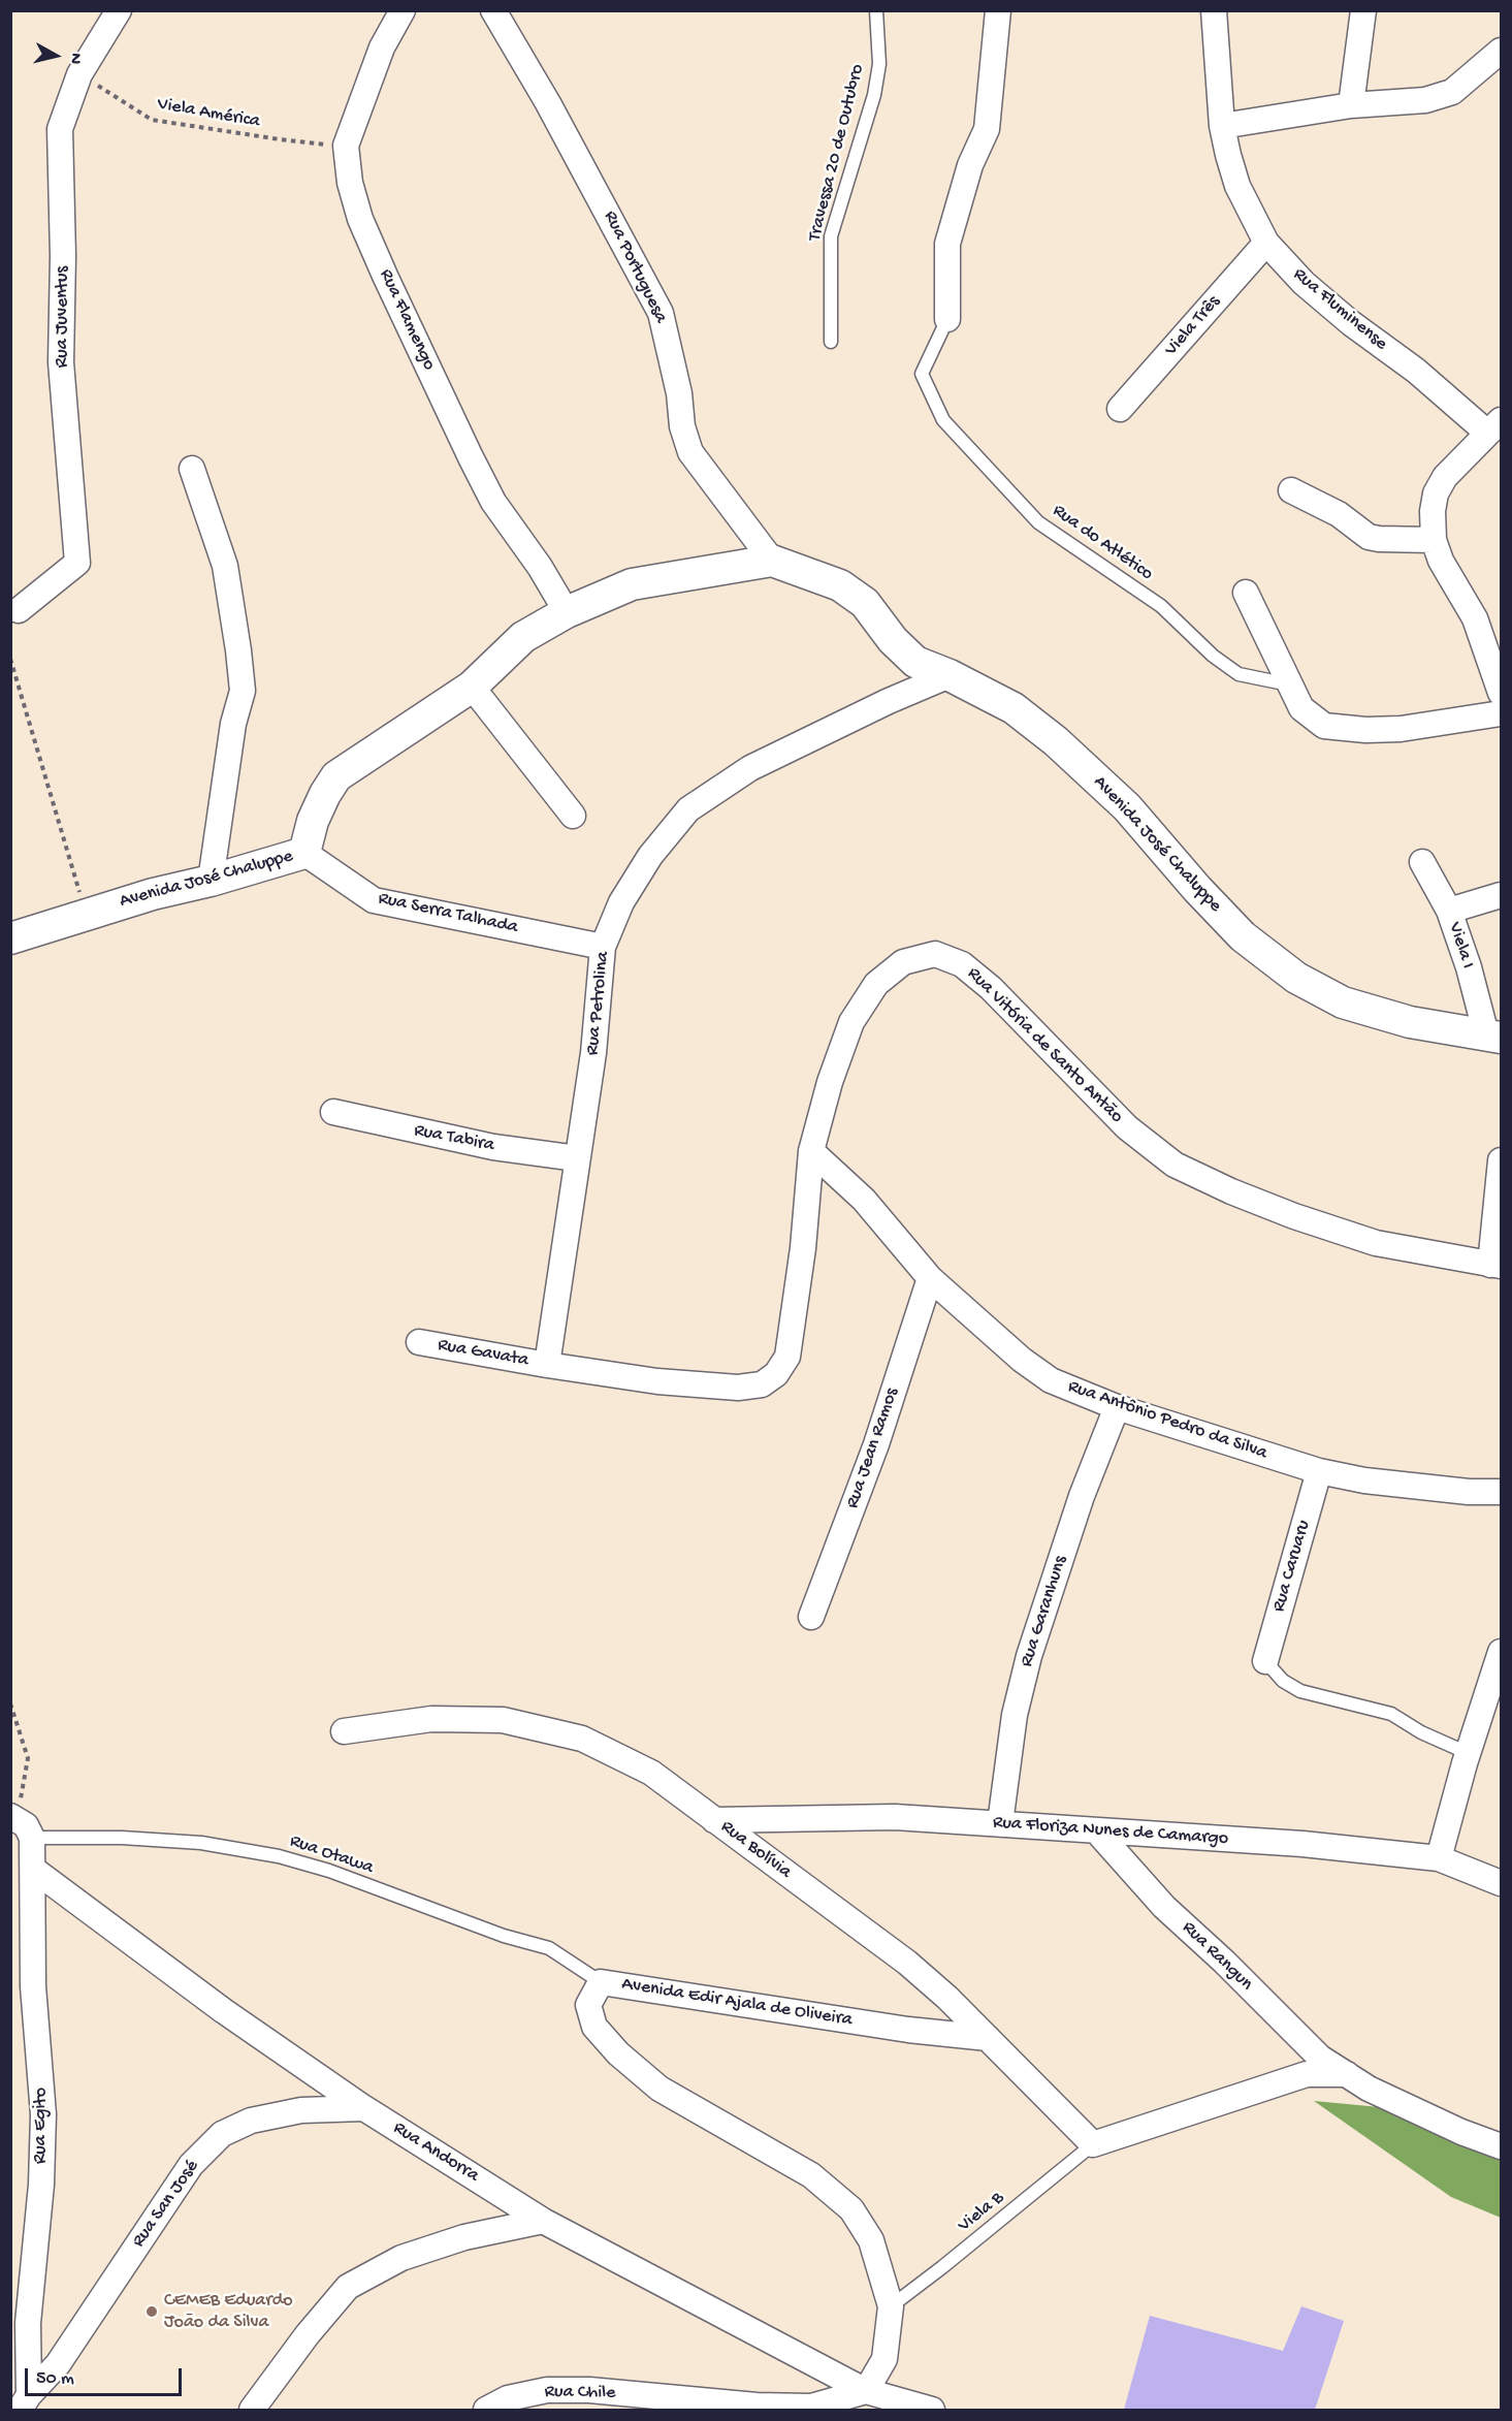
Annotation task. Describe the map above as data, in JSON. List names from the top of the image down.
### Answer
{
  "streets": {
    "street": [
      "Rua Portuguesa",
      "Rua Fluminense",
      "Rua Juventus",
      "Rua Flamengo",
      "Viela Três",
      "Avenida José Chaluppe",
      "Rua Serra Talhada",
      "Viela I",
      "Rua Petrolina",
      "Rua Vitória de Santo Antão",
      "Rua Tabira",
      "Rua Gavata",
      "Rua Antônio Pedro da Silva",
      "Rua Jean Ramos",
      "Rua Caruaru",
      "Rua Garanhuns",
      "Rua Floriza Nunes de Camargo",
      "Rua Bolívia",
      "Rua Rangun",
      "Avenida Edir Ajala de Oliveira",
      "Rua Egito",
      "Rua Andorra",
      "Rua San José",
      "Rua Chile"
    ],
    "lane": [
      "Travessa 20 de Outubro",
      "Rua do Atlético",
      "Rua Otawa",
      "Viela B"
    ],
    "path": ["Viela América"]
  },
  "crossings": [
    ["Viela América", "Rua Juventus"],
    ["Viela América", "Rua Flamengo"],
    ["Rua Portuguesa", "Avenida José Chaluppe"],
    ["Rua Fluminense", "Viela Três"],
    ["Rua Flamengo", "Avenida José Chaluppe"],
    ["Avenida José Chaluppe", "Rua Serra Talhada"],
    ["Avenida José Chaluppe", "Viela I"],
    ["Avenida José Chaluppe", "Rua Petrolina"],
    ["Rua Serra Talhada", "Rua Petrolina"],
    ["Rua Petrolina", "Rua Vitória de Santo Antão"],
    ["Rua Petrolina", "Rua Tabira"],
    ["Rua Petrolina", "Rua Gavata"],
    ["Rua Vitória de Santo Antão", "Rua Gavata"],
    ["Rua Vitória de Santo Antão", "Rua Antônio Pedro da Silva"],
    ["Rua Antônio Pedro da Silva", "Rua Jean Ramos"],
    ["Rua Antônio Pedro da Silva", "Rua Caruaru"],
    ["Rua Antônio Pedro da Silva", "Rua Garanhuns"],
    ["Rua Garanhuns", "Rua Floriza Nunes de Camargo"],
    ["Rua Floriza Nunes de Camargo", "Rua Bolívia"],
    ["Rua Floriza Nunes de Camargo", "Rua Rangun"],
    ["Rua Bolívia", "Avenida Edir Ajala de Oliveira"],
    ["Rua Bolívia", "Viela B"],
    ["Rua Otawa", "Avenida Edir Ajala de Oliveira"],
    ["Rua Otawa", "Rua Egito"],
    ["Avenida Edir Ajala de Oliveira", "Rua Andorra"],
    ["Avenida Edir Ajala de Oliveira", "Viela B"],
    ["Avenida Edir Ajala de Oliveira", "Rua Chile"],
    ["Rua Egito", "Rua Andorra"],
    ["Rua Egito", "Rua San José"],
    ["Rua Andorra", "Rua San José"],
    ["Rua Andorra", "Rua Chile"]
  ],
  "places": ["CEMEB Eduardo João da Silva"],
  "scale_bar": "50 m",
  "north": "right"
}
